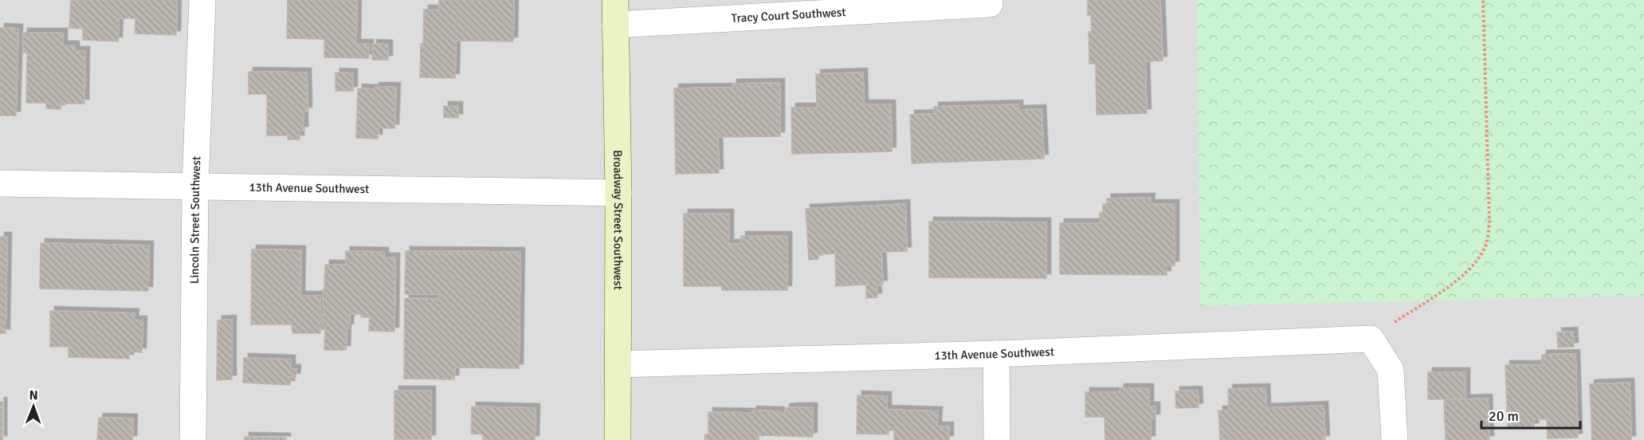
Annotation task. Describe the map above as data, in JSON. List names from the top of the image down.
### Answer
{
  "streets": {
    "street": [
      "Tracy Court Southwest",
      "13th Avenue Southwest",
      "Lincoln Street Southwest",
      "Broadway Street Southwest"
    ]
  },
  "crossings": [
    ["Tracy Court Southwest", "Broadway Street Southwest"],
    ["13th Avenue Southwest", "Lincoln Street Southwest"],
    ["13th Avenue Southwest", "Broadway Street Southwest"]
  ],
  "scale_bar": "20 m",
  "north": "top"
}
